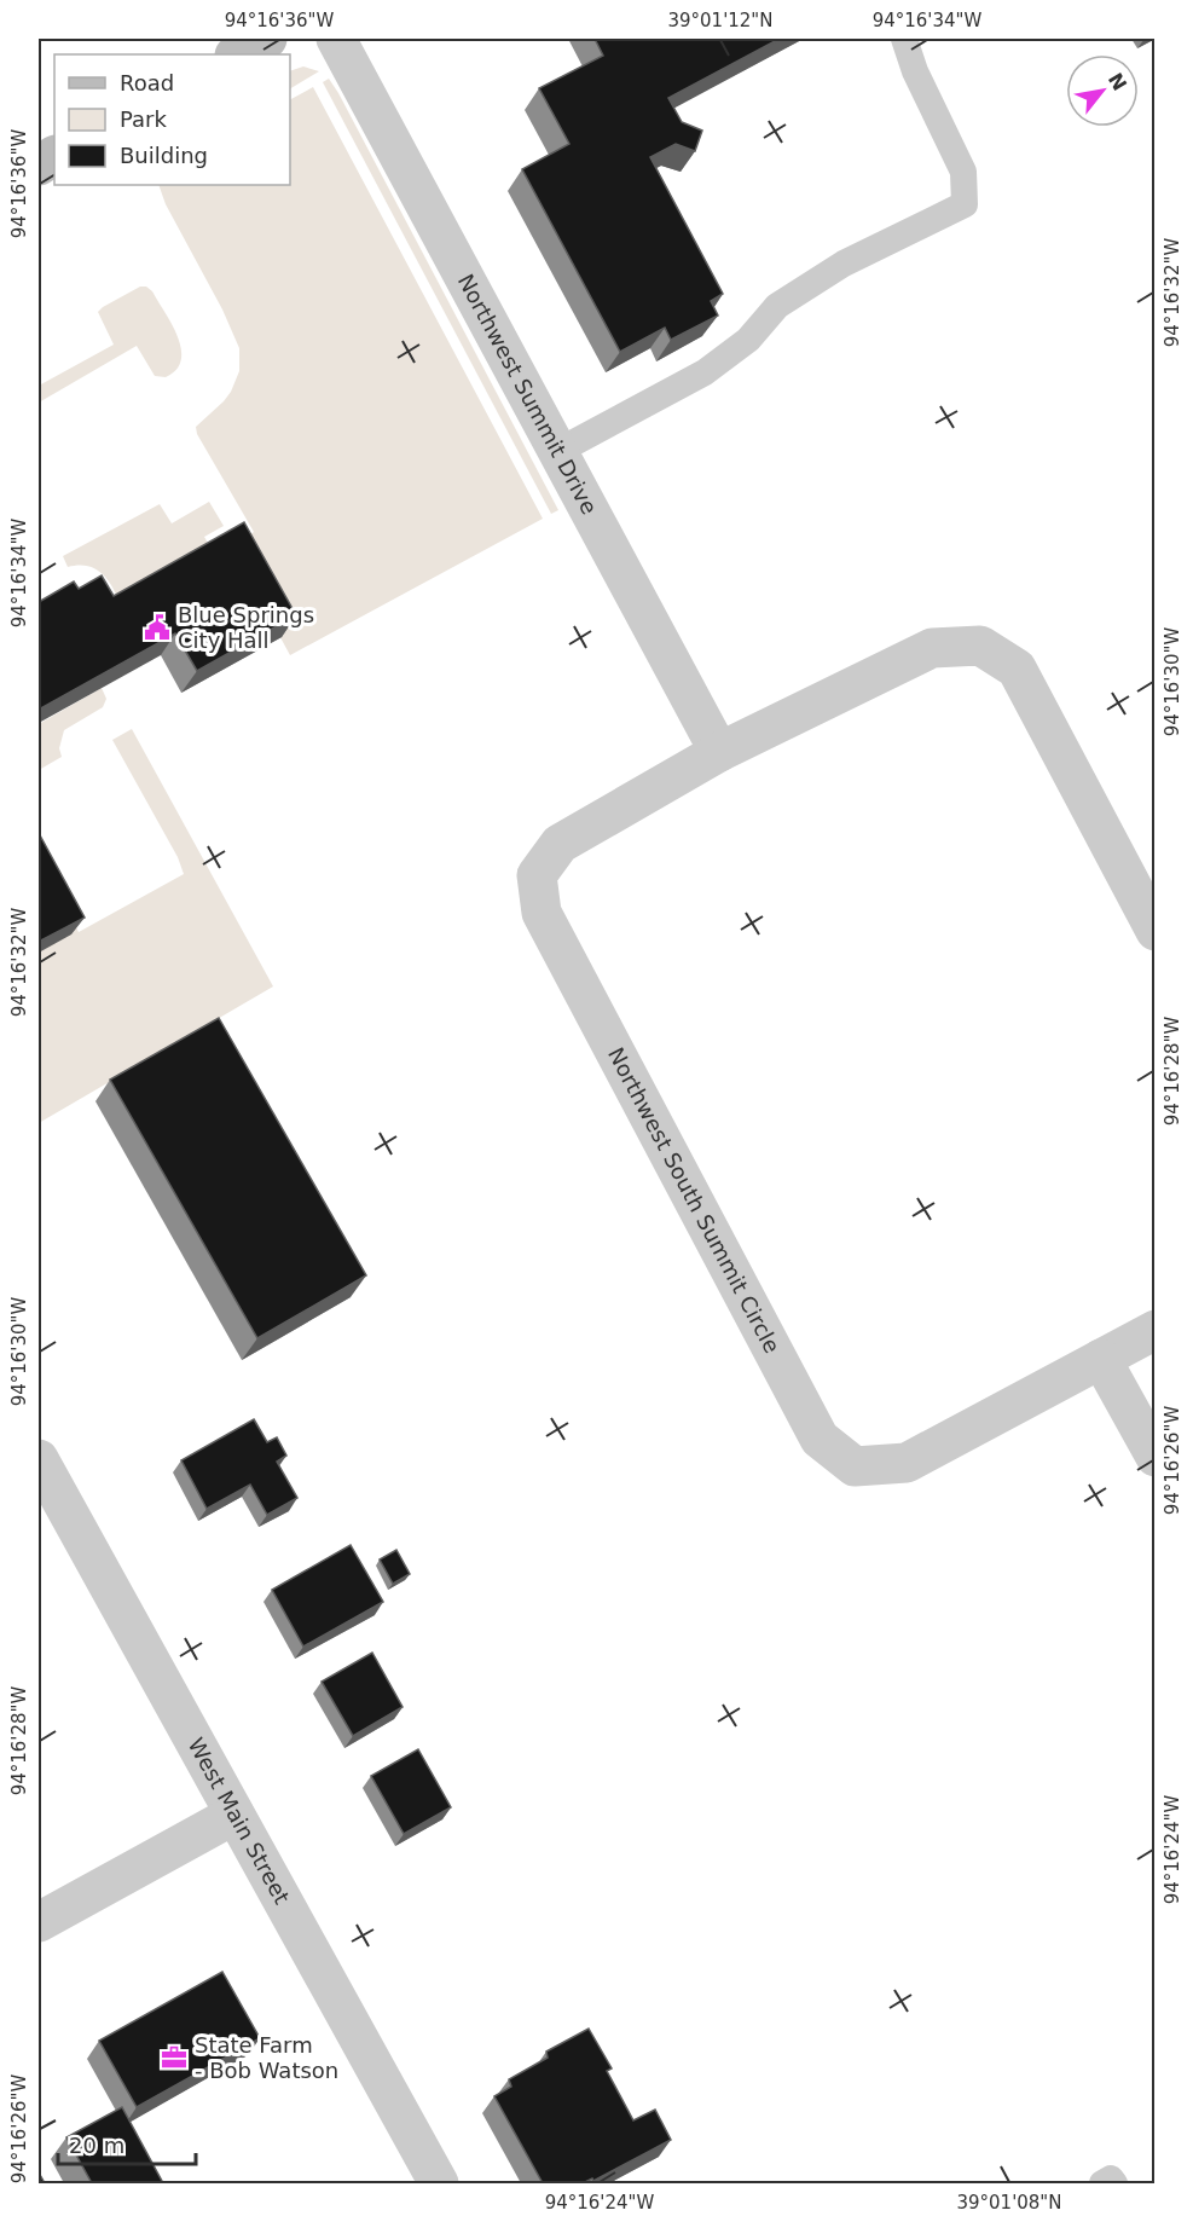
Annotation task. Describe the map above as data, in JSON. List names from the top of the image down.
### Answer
{
  "streets": {
    "street": ["Northwest Summit Drive", "Northwest South Summit Circle", "West Main Street"]
  },
  "crossings": [
    ["Northwest Summit Drive", "Northwest South Summit Circle"]
  ],
  "places": {
    "public building": ["Blue Springs City Hall"],
    "office": ["State Farm - Bob Watson"]
  },
  "legend": ["Road", "Park", "Building"],
  "scale_bar": "20 m",
  "north": "top right",
  "coordinates": [
    "94°16'36\"W",
    "39°01'12\"N",
    "94°16'34\"W",
    "94°16'32\"W",
    "94°16'30\"W",
    "94°16'28\"W",
    "94°16'26\"W",
    "94°16'24\"W",
    "39°01'08\"N"
  ]
}
